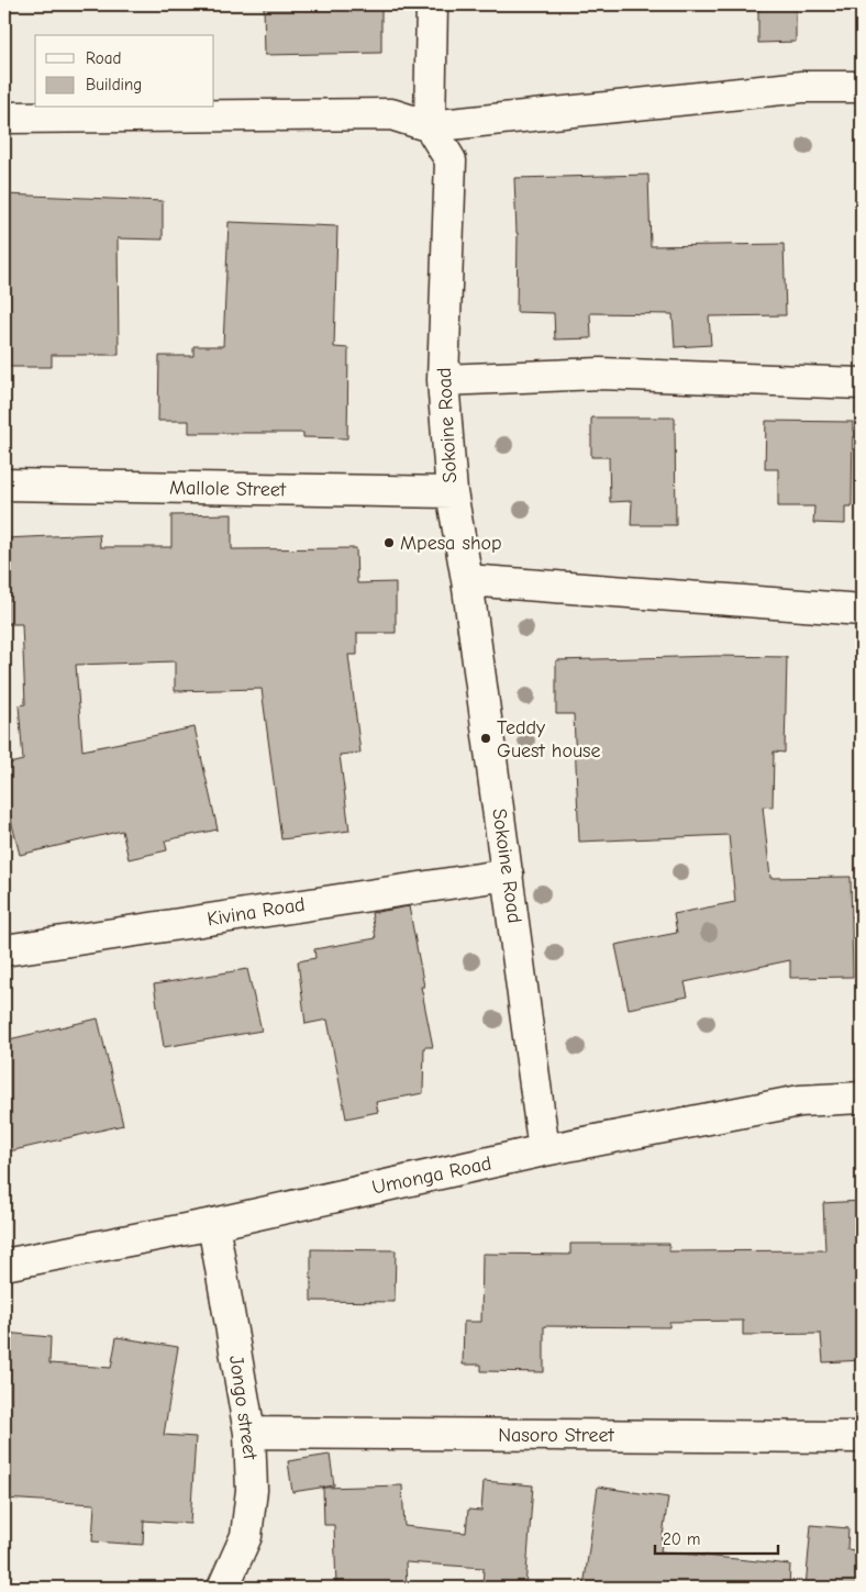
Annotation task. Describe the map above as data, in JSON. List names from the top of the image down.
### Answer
{
  "streets": {
    "street": [
      "Sokoine Road",
      "Mallole Street",
      "Kivina Road",
      "Umonga Road",
      "Jongo street",
      "Nasoro Street"
    ]
  },
  "crossings": [
    ["Sokoine Road", "Mallole Street"],
    ["Sokoine Road", "Kivina Road"],
    ["Sokoine Road", "Umonga Road"],
    ["Umonga Road", "Jongo street"],
    ["Jongo street", "Nasoro Street"]
  ],
  "places": ["Mpesa shop", "Teddy Guest house"],
  "legend": ["Road", "Building"],
  "scale_bar": "20 m"
}
